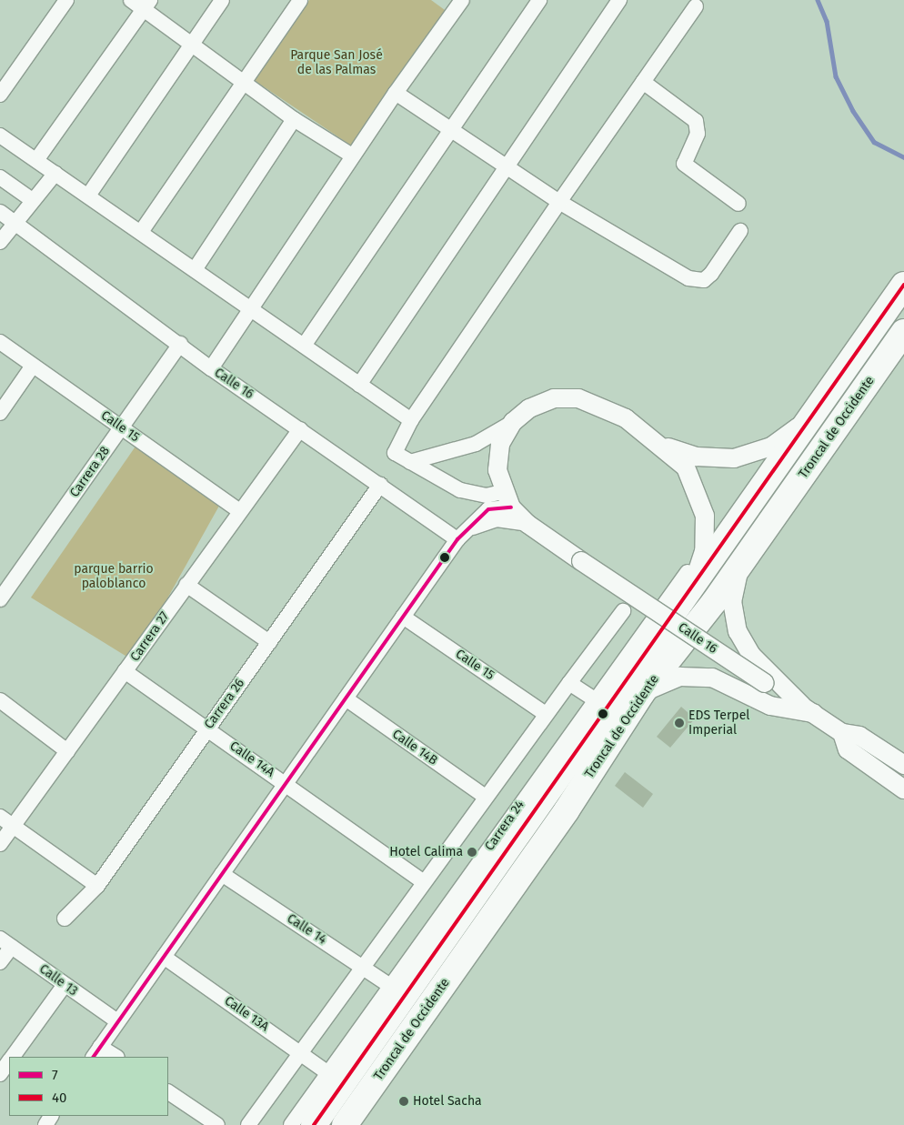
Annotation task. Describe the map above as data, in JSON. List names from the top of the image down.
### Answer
{
  "streets": {
    "highway": ["Troncal de Occidente"],
    "street": [
      "Calle 16",
      "Calle 15",
      "Carrera 28",
      "Carrera 27",
      "Carrera 26",
      "Calle 14B",
      "Calle 14A",
      "Carrera 24",
      "Calle 14",
      "Calle 13",
      "Calle 13A"
    ]
  },
  "crossings": [
    ["Calle 16", "Carrera 28"],
    ["Calle 16", "Carrera 27"],
    ["Calle 16", "Carrera 26"],
    ["Calle 15", "Carrera 28"],
    ["Calle 15", "Carrera 27"],
    ["Carrera 27", "Calle 14A"],
    ["Carrera 26", "Calle 14A"],
    ["Carrera 24", "Calle 14"],
    ["Carrera 24", "Calle 13A"]
  ],
  "parks": ["Parque San José de las Palmas", "parque barrio paloblanco"],
  "places": ["EDS Terpel Imperial", "Hotel Calima", "Hotel Sacha"],
  "lines": ["transit line 40", "transit line 7"],
  "legend": ["7", "40"]
}
